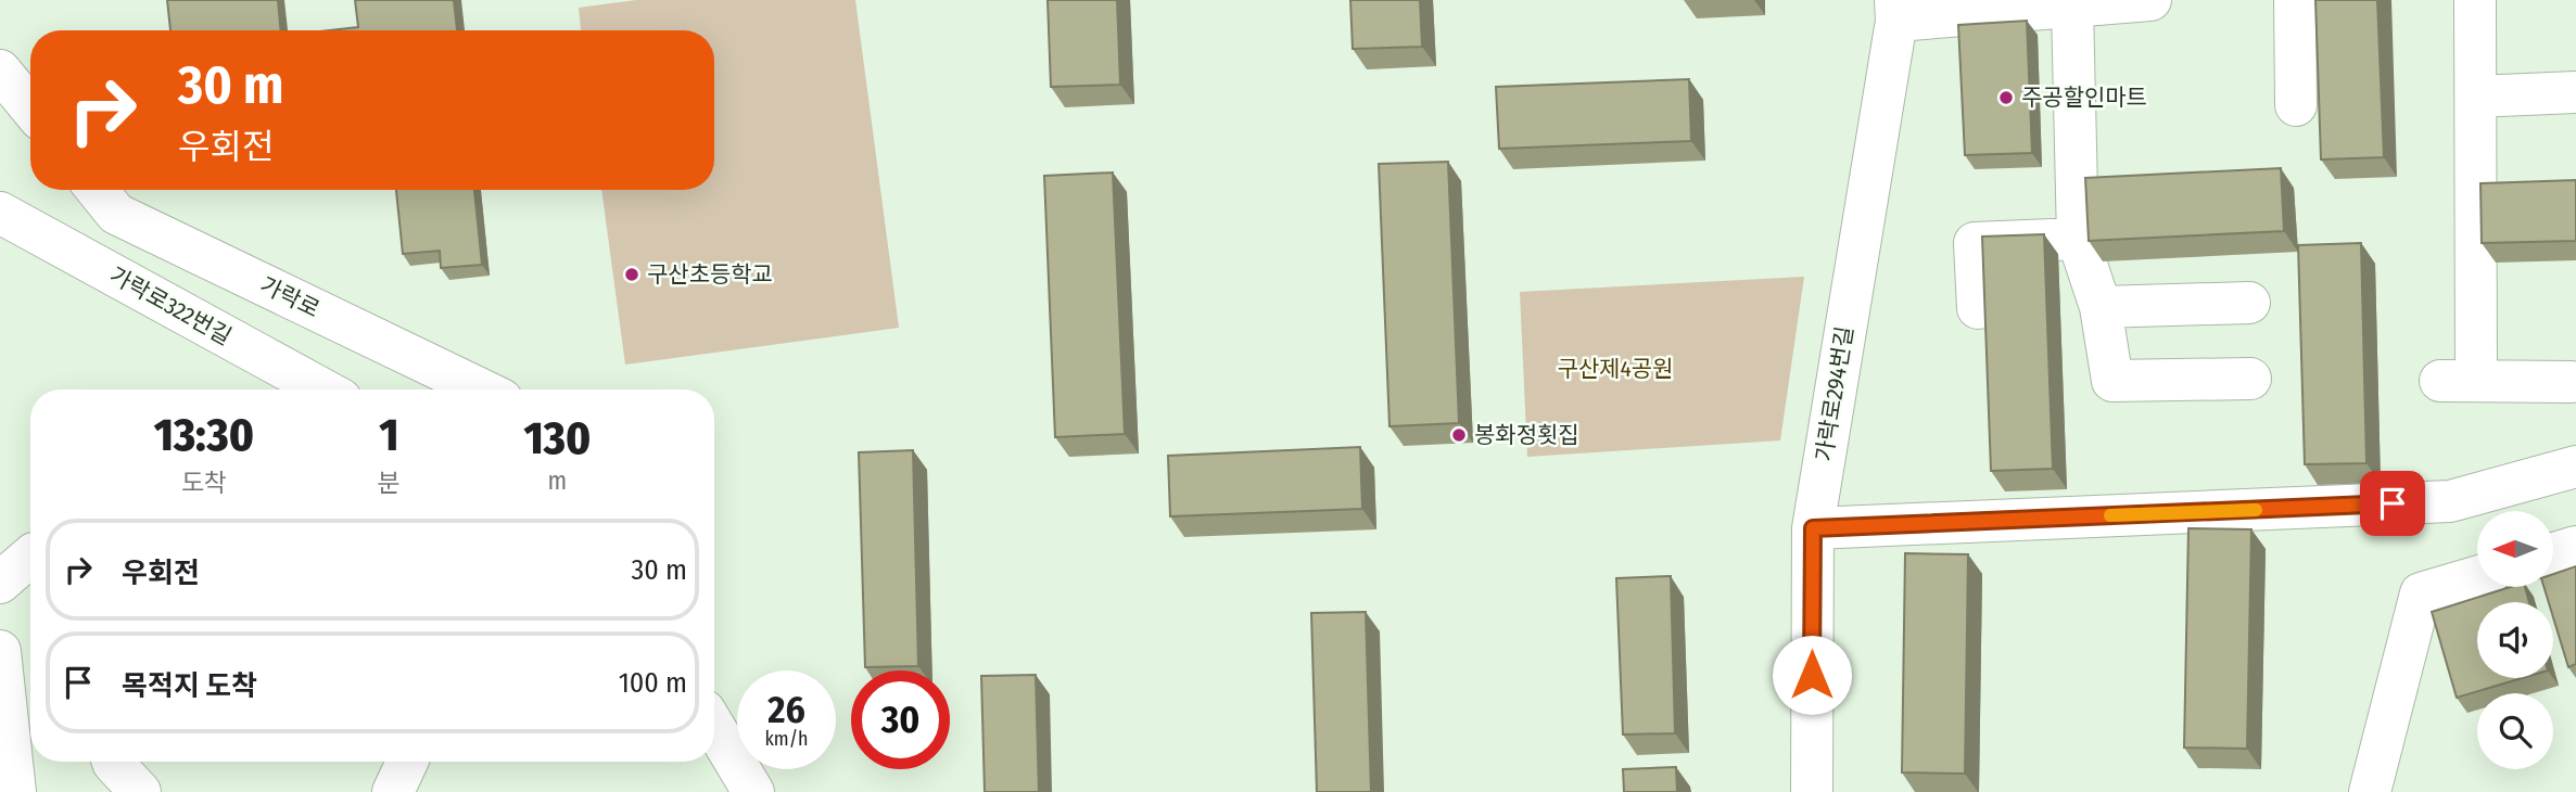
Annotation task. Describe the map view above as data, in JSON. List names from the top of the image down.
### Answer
{
  "streets": {
    "street": ["가락로", "가락로322번길", "가락로294번길"]
  },
  "parks": ["구산제4공원"],
  "places": ["주공할인마트", "구산초등학교", "봉화정횟집"],
  "north": "left",
  "page": {
    "turn": ["30 m", "우회전"],
    "eta": [
      "13:30",
      "도착",
      "1",
      "분",
      "130",
      "m"
    ],
    "list": [
      {
        "name": "우회전",
        "value": "30 m"
      },
      {
        "name": "목적지 도착",
        "value": "100 m"
      }
    ],
    "speed": "26 km/h",
    "limit": "30"
  }
}
